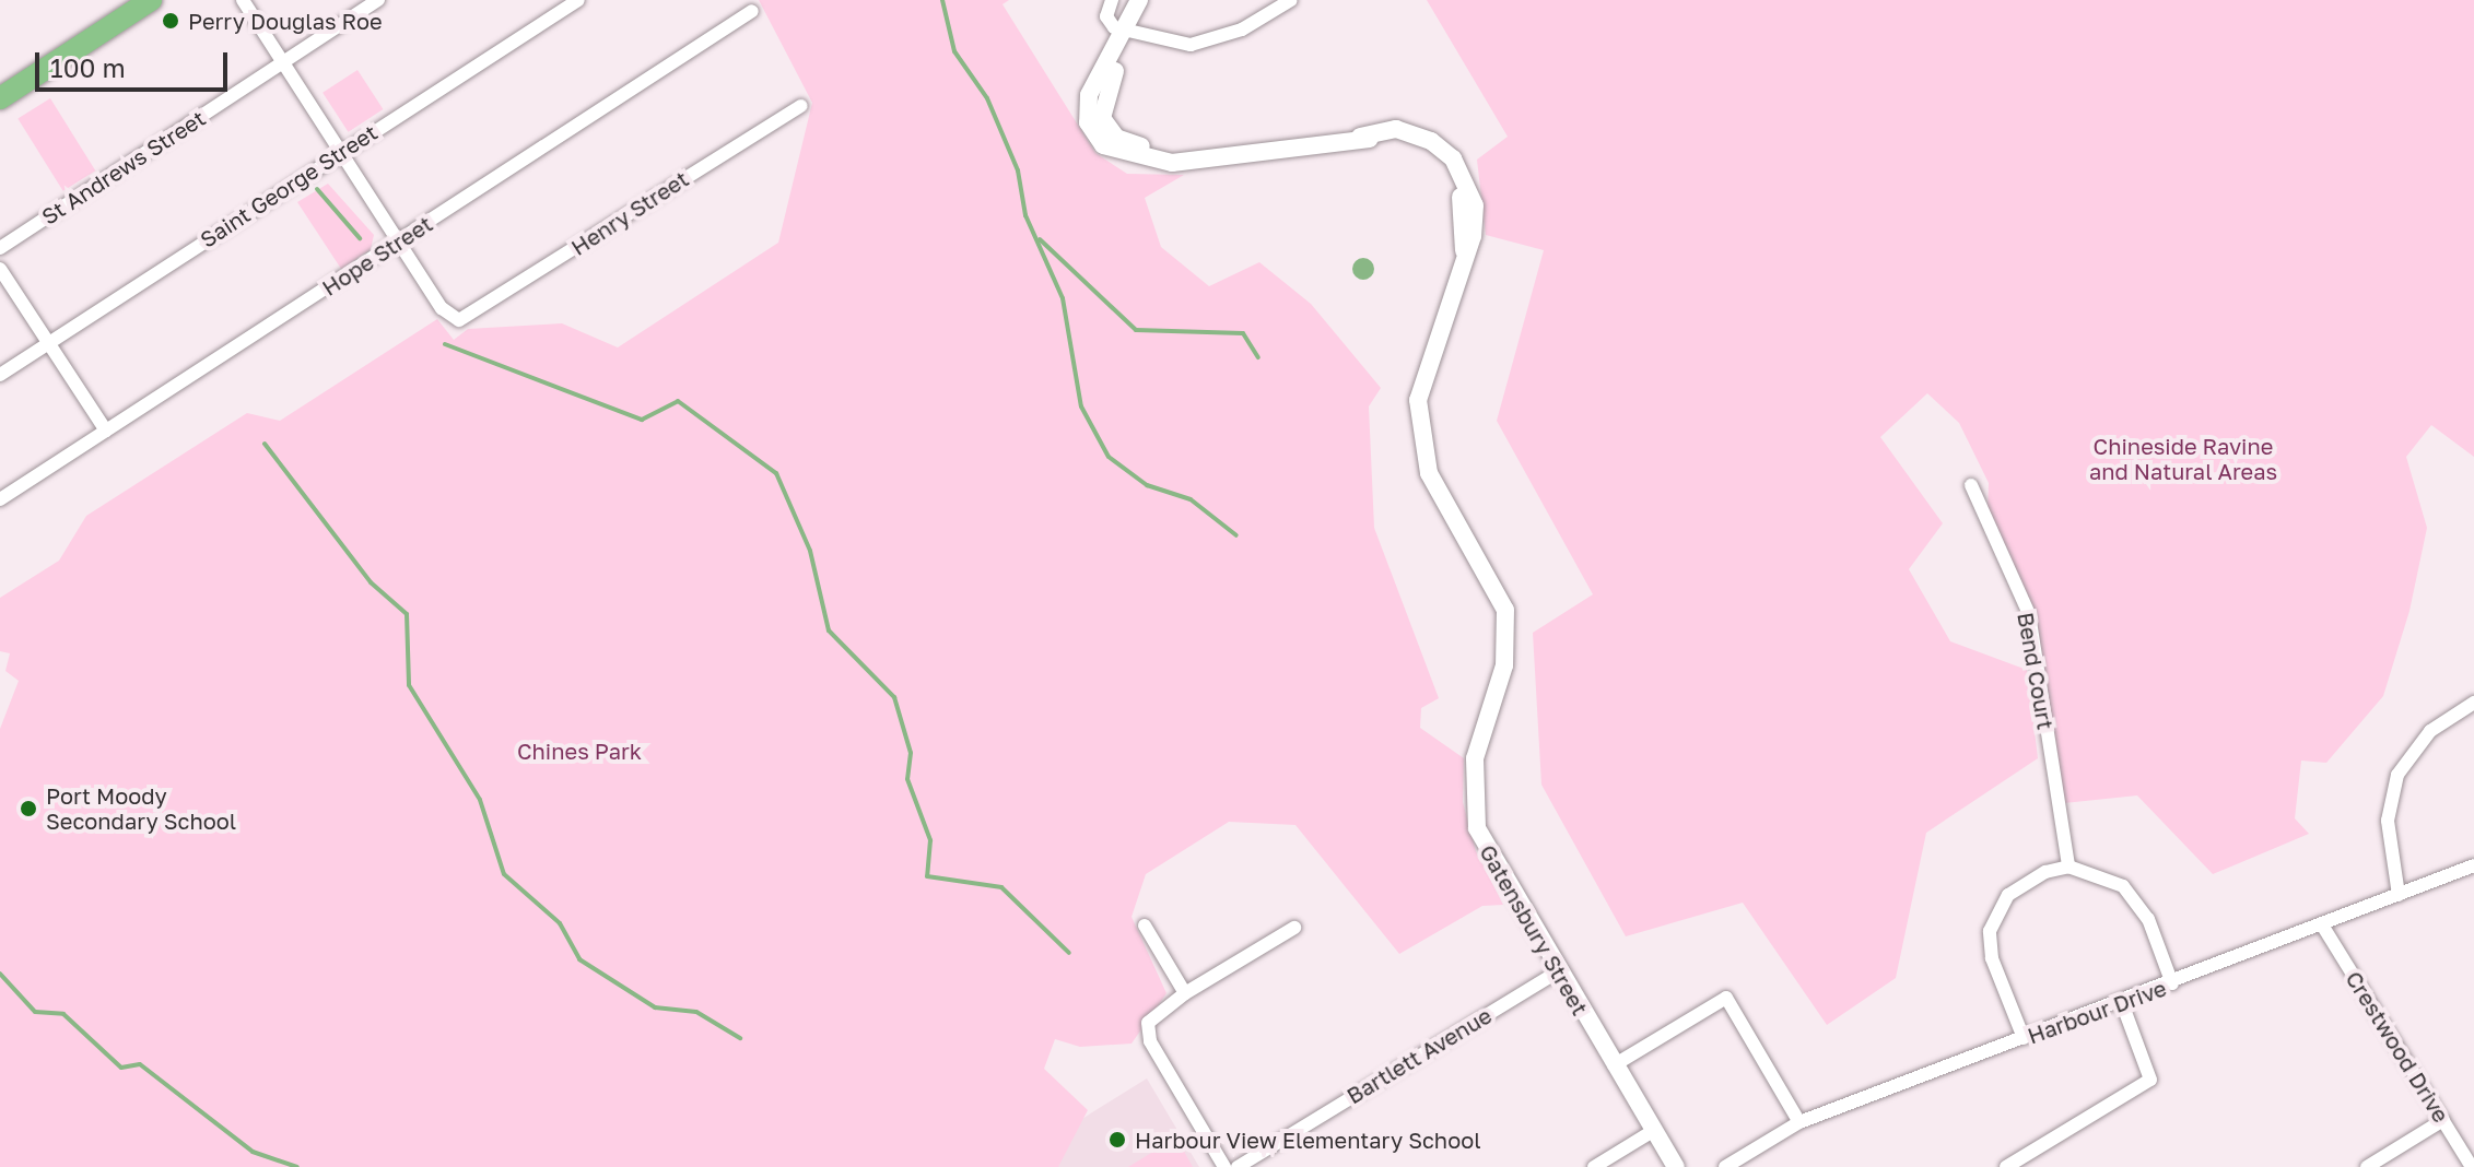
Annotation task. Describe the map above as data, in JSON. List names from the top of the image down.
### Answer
{
  "streets": {
    "street": [
      "St Andrews Street",
      "Saint George Street",
      "Henry Street",
      "Hope Street",
      "Bend Court",
      "Gatensbury Street",
      "Harbour Drive",
      "Crestwood Drive",
      "Bartlett Avenue"
    ]
  },
  "crossings": [
    ["Henry Street", "Hope Street"],
    ["Bend Court", "Harbour Drive"],
    ["Gatensbury Street", "Bartlett Avenue"],
    ["Harbour Drive", "Crestwood Drive"]
  ],
  "parks": ["Chineside Ravine and Natural Areas", "Chines Park"],
  "places": ["Perry Douglas Roe", "Port Moody Secondary School", "Harbour View Elementary School"],
  "scale_bar": "100 m"
}
